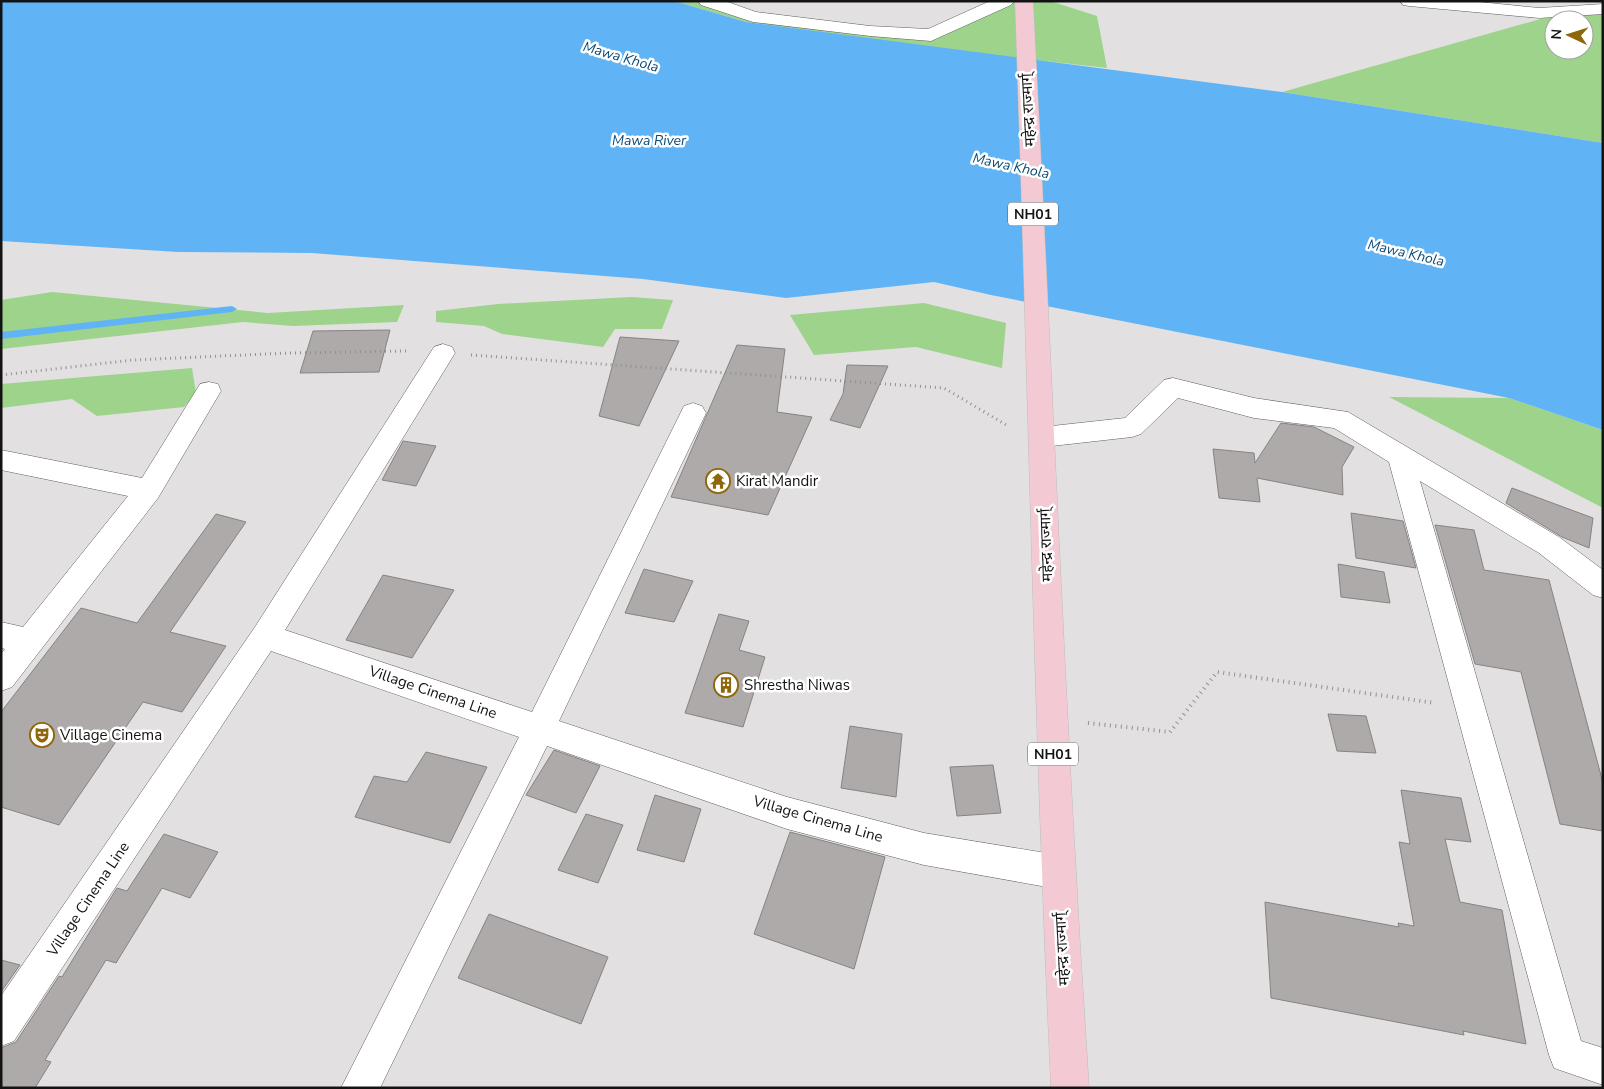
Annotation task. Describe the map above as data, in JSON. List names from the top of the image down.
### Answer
{
  "streets": {
    "highway": ["महेन्द्र राज्मार्ग्", "NH01"],
    "street": ["Village Cinema Line"]
  },
  "crossings": [
    ["महेन्द्र राज्मार्ग्", "Village Cinema Line"]
  ],
  "water": ["Mawa Khola", "Mawa River"],
  "places": {
    "temple": ["Kirat Mandir"],
    "building": ["Shrestha Niwas"],
    "theatre": ["Village Cinema"]
  },
  "north": "left"
}
